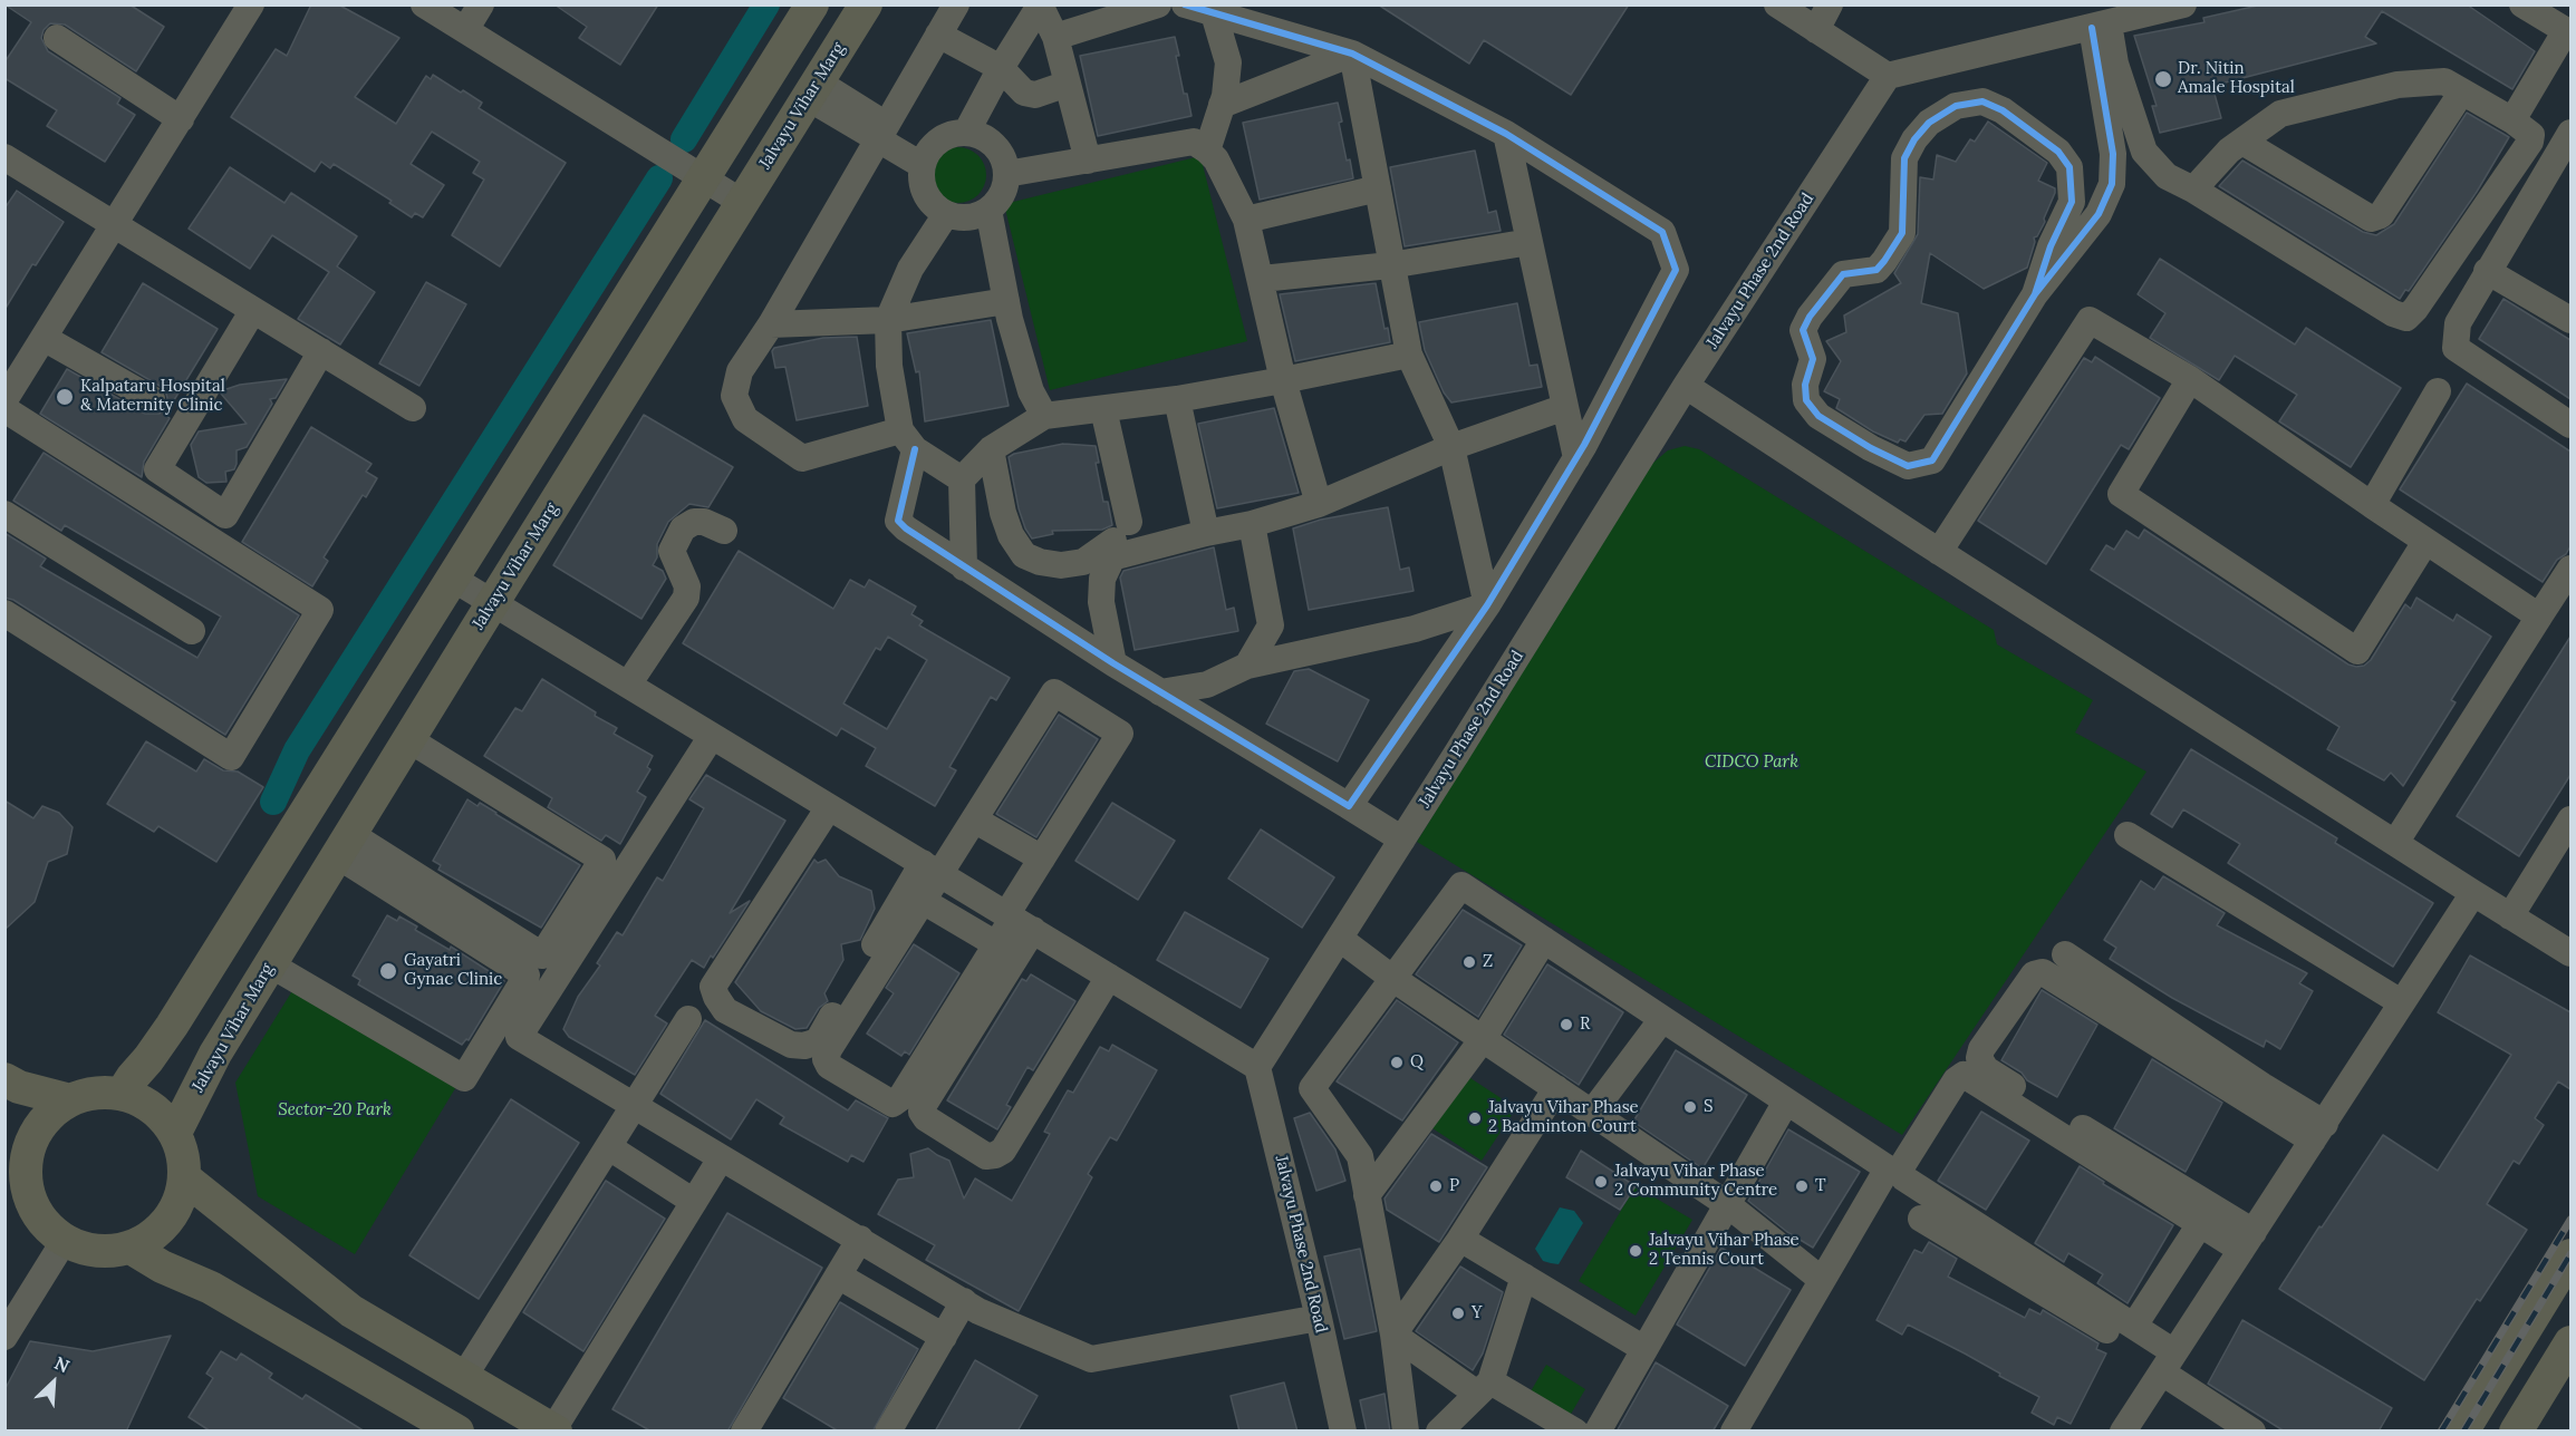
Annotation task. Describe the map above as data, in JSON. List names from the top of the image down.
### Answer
{
  "streets": {
    "main road": ["Jalvayu Vihar Marg"],
    "street": ["Jalvayu Phase 2nd Road"]
  },
  "parks": ["CIDCO Park", "Sector-20 Park"],
  "places": [
    "Dr. Nitin Amale Hospital",
    "Kalpataru Hospital & Maternity Clinic",
    "Z",
    "Gayatri Gynac Clinic",
    "R",
    "Q",
    "S",
    "Jalvayu Vihar Phase 2 Badminton Court",
    "Jalvayu Vihar Phase 2 Community Centre",
    "P",
    "T",
    "Jalvayu Vihar Phase 2 Tennis Court",
    "Y"
  ],
  "north": "top right"
}
